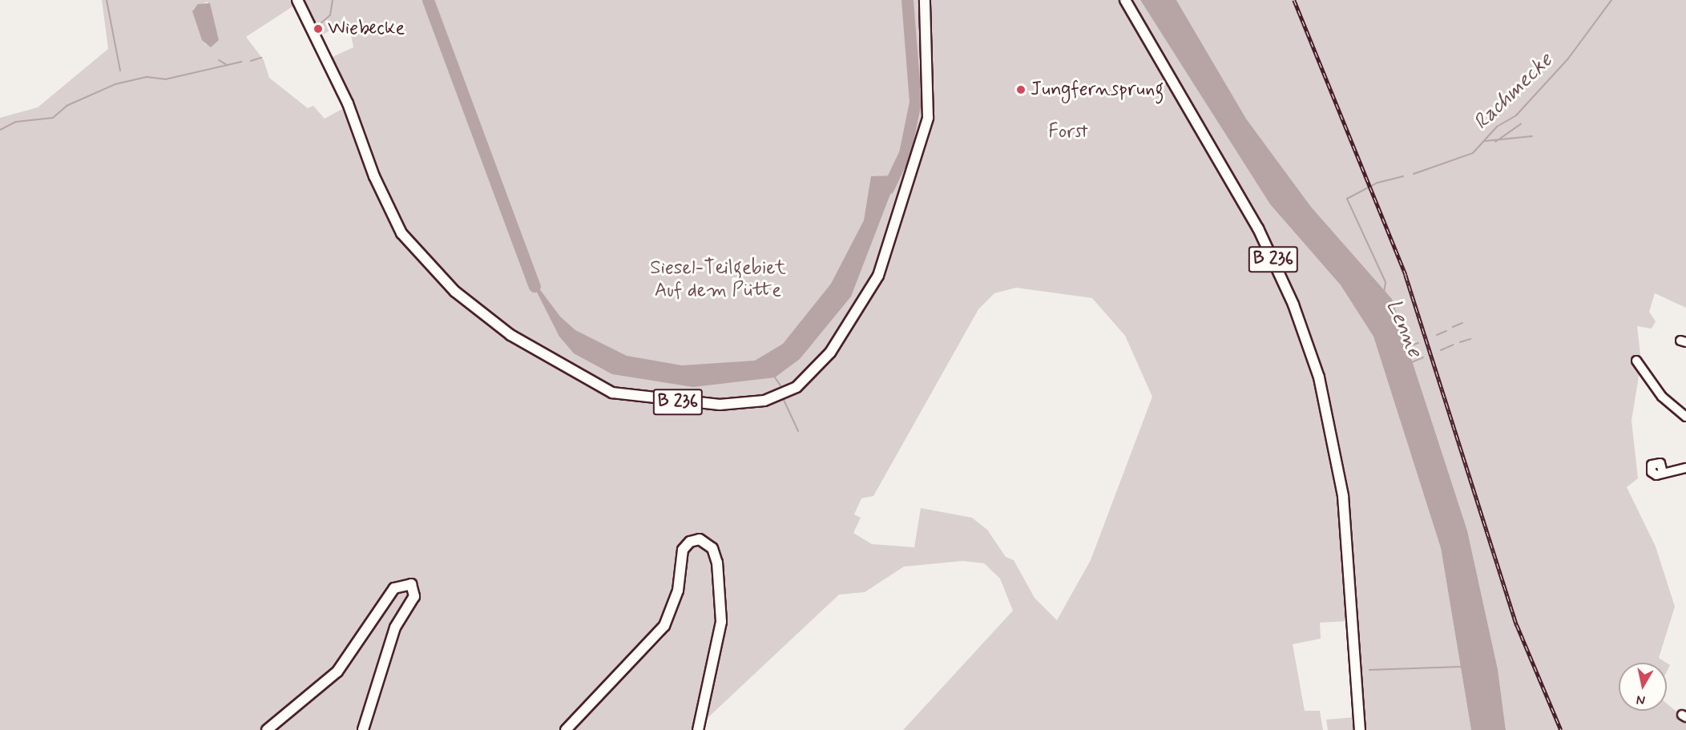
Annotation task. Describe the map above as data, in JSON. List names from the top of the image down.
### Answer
{
  "streets": {
    "main road": ["B 236"]
  },
  "water": ["Rachmecke", "Lenne"],
  "parks": ["Forst", "Siesel-Teilgebiet Auf dem Pütte"],
  "places": ["Wiebecke", "Jungfernsprung"],
  "north": "bottom"
}
